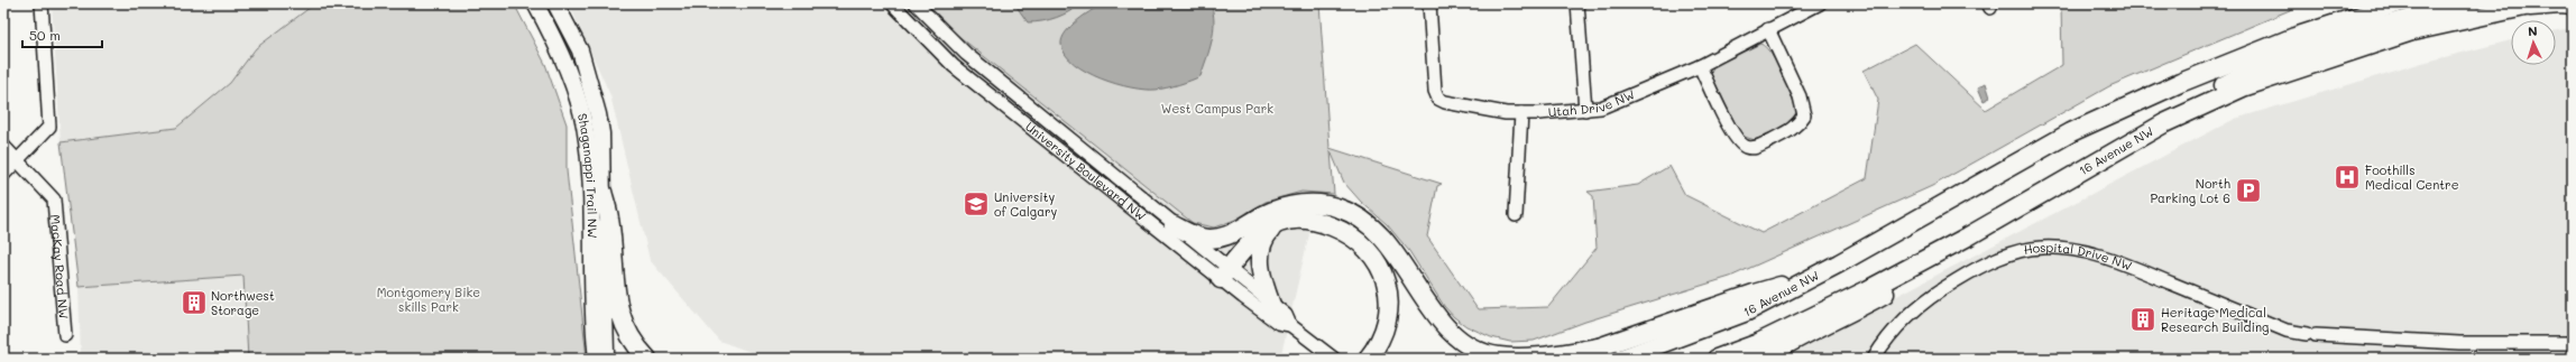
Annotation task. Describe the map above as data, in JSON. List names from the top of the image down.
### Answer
{
  "streets": {
    "highway": ["16 Avenue NW"],
    "main road": ["Shaganappi Trail NW"],
    "street": [
      "Utah Drive NW",
      "University Boulevard NW",
      "Hospital Drive NW",
      "MacKay Road NW"
    ]
  },
  "parks": ["West Campus Park", "Montgomery Bike skills Park"],
  "places": {
    "hospital": ["Foothills Medical Centre"],
    "parking": ["North Parking Lot 6"],
    "school or university": ["University of Calgary"],
    "building": ["Northwest Storage", "Heritage Medical Research Building"]
  },
  "scale_bar": "50 m",
  "north": "top"
}
